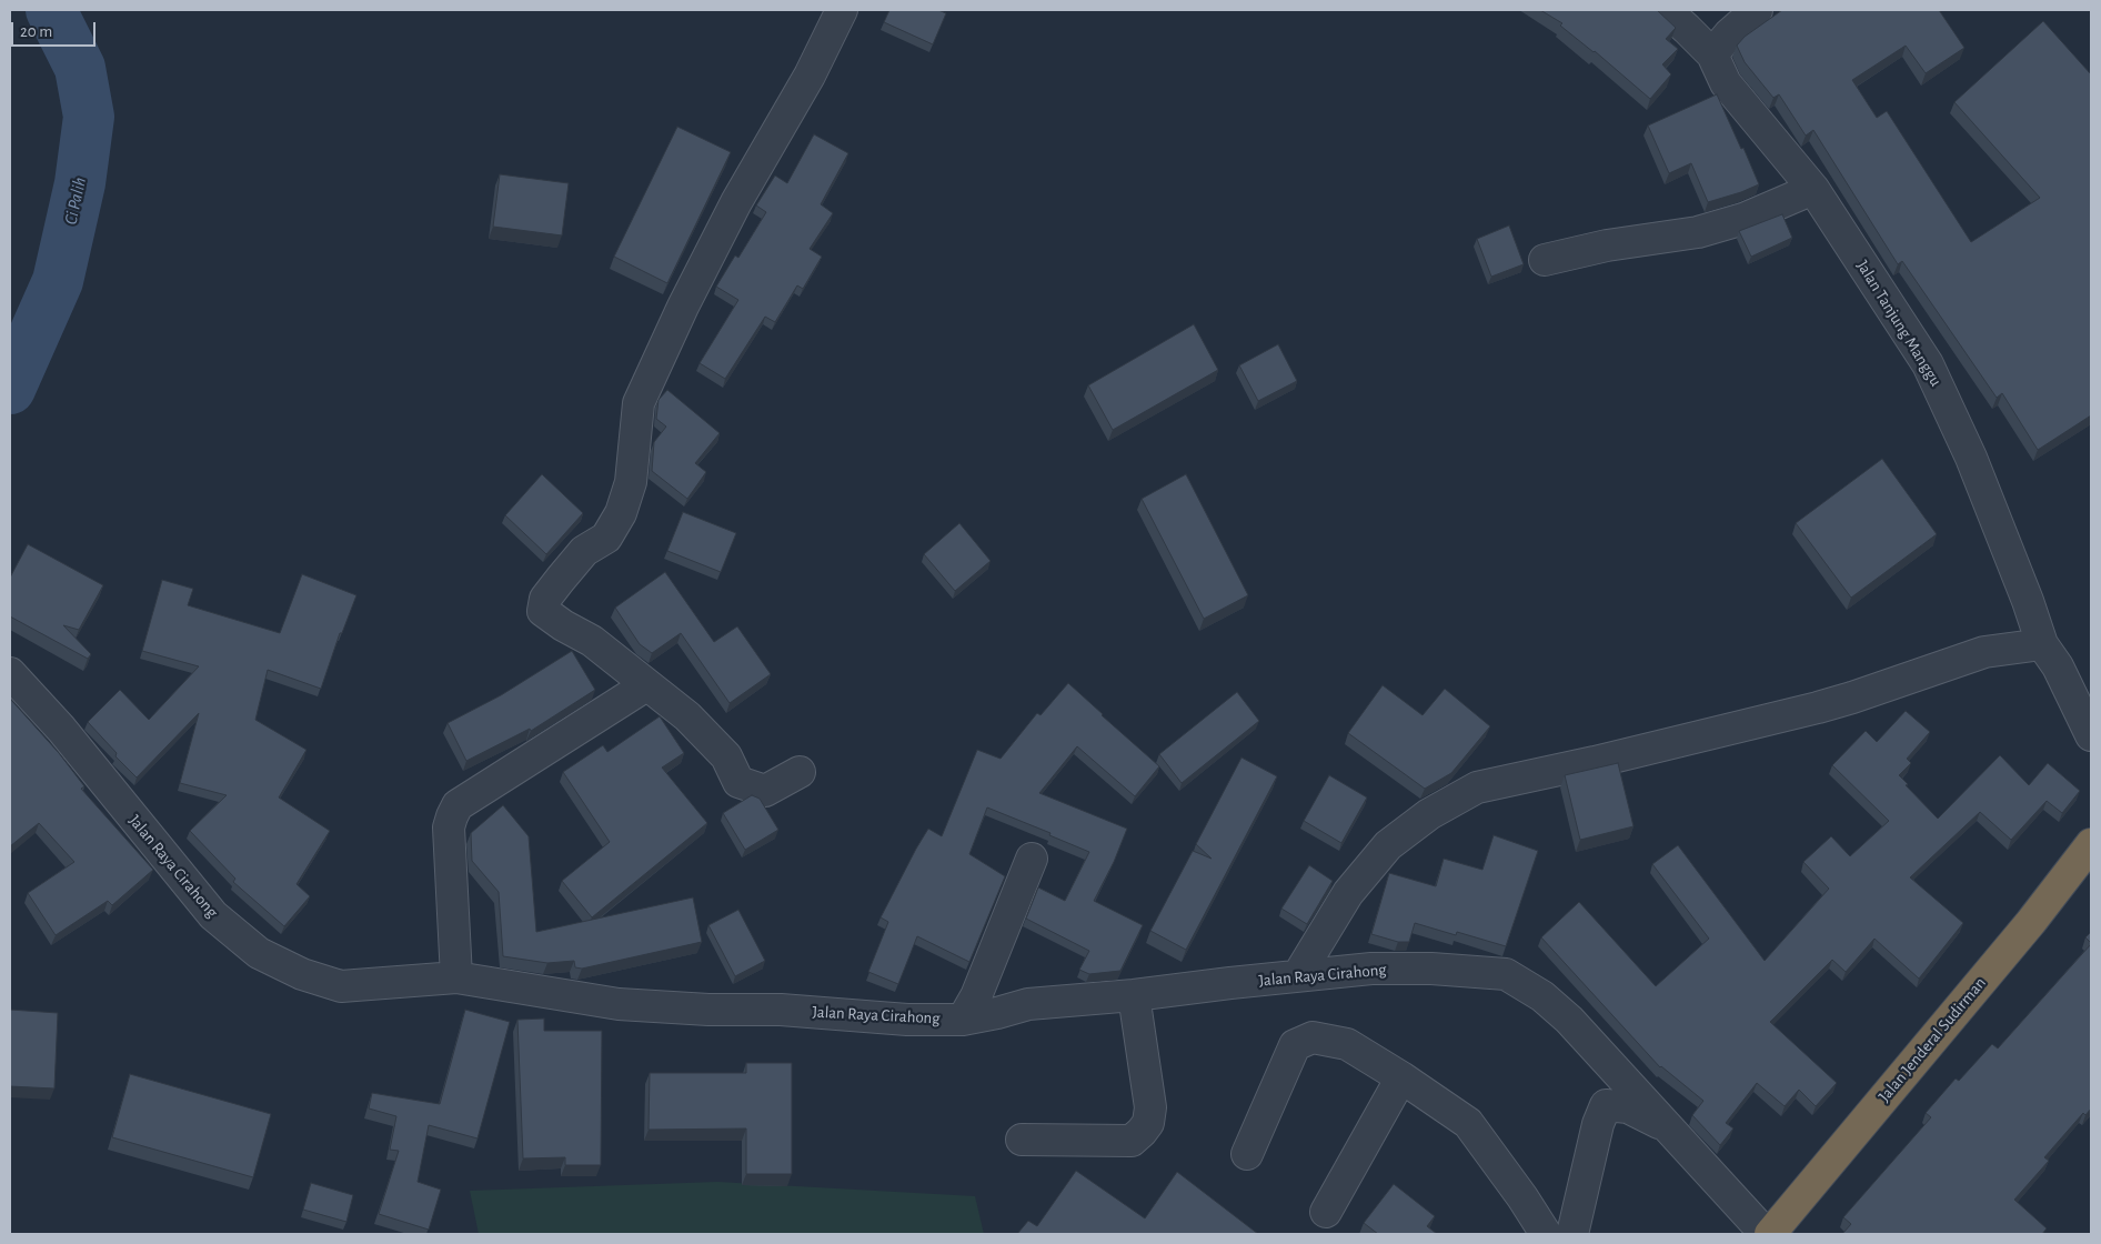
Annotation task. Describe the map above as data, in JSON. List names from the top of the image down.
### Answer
{
  "streets": {
    "highway": ["Jalan Jenderal Sudirman"],
    "street": ["Jalan Tanjung Manggu", "Jalan Raya Cirahong"]
  },
  "water": ["Ci Palih"],
  "scale_bar": "20 m"
}
